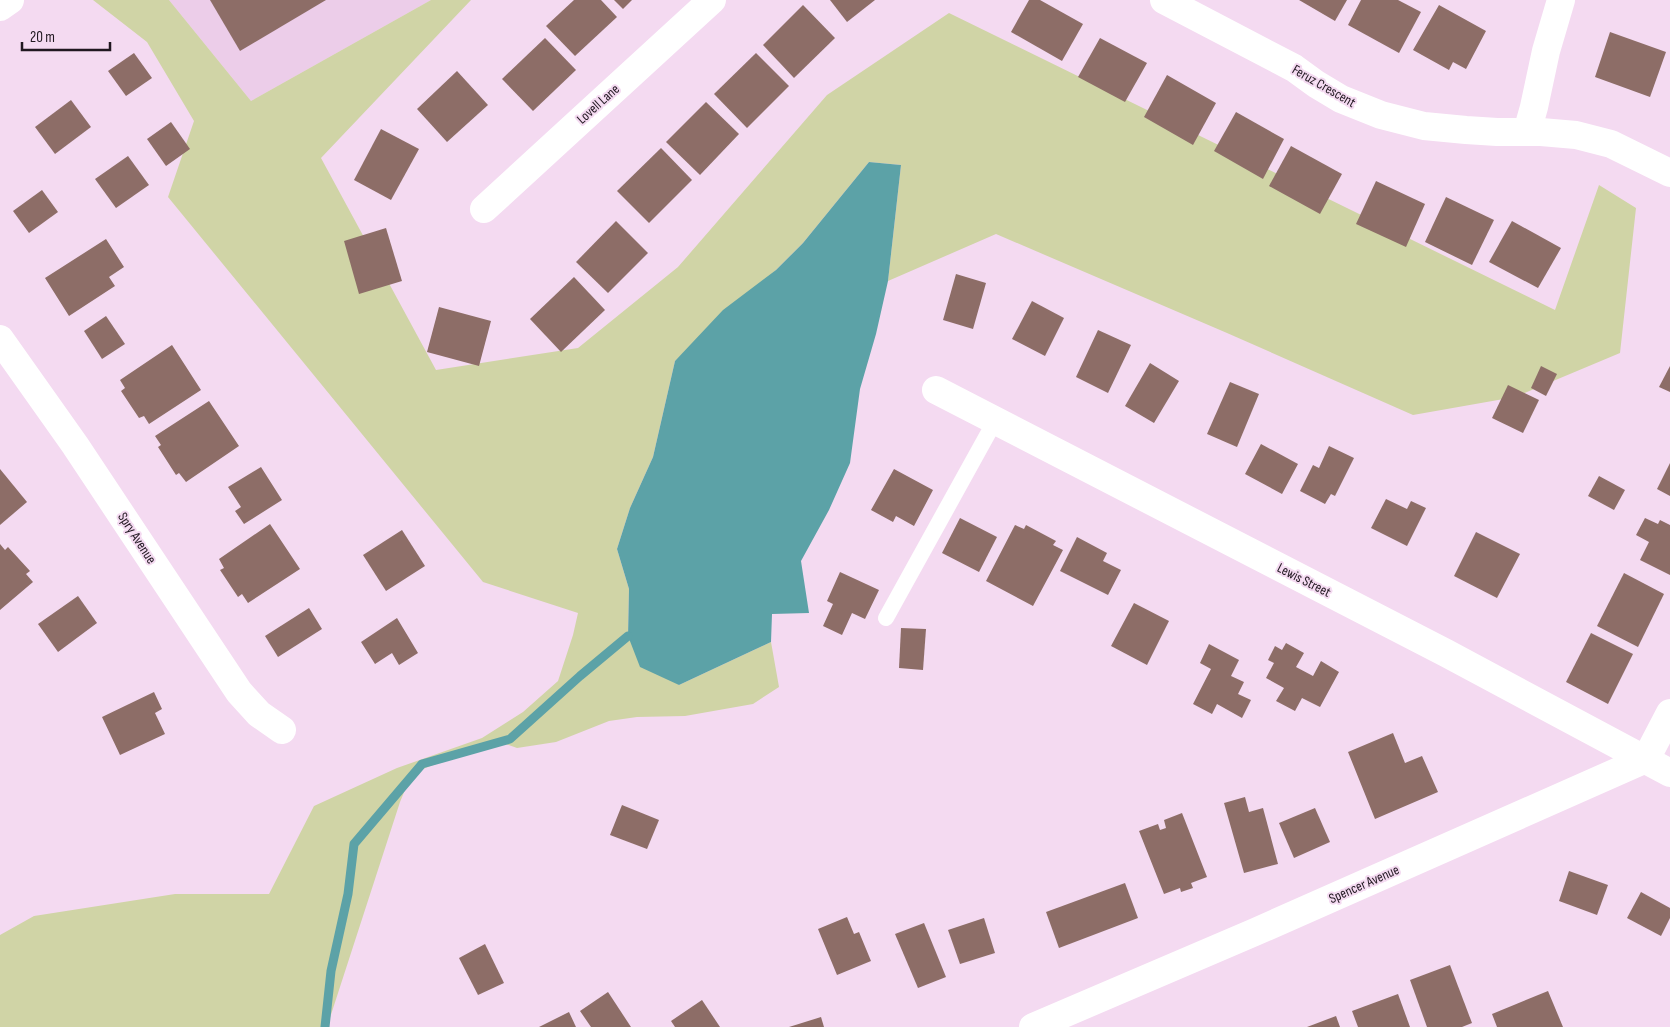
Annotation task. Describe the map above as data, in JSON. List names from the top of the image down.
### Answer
{
  "streets": {
    "street": [
      "Feruz Crescent",
      "Lovell Lane",
      "Spry Avenue",
      "Lewis Street",
      "Spencer Avenue"
    ]
  },
  "crossings": [
    ["Lewis Street", "Spencer Avenue"]
  ],
  "scale_bar": "20 m"
}
